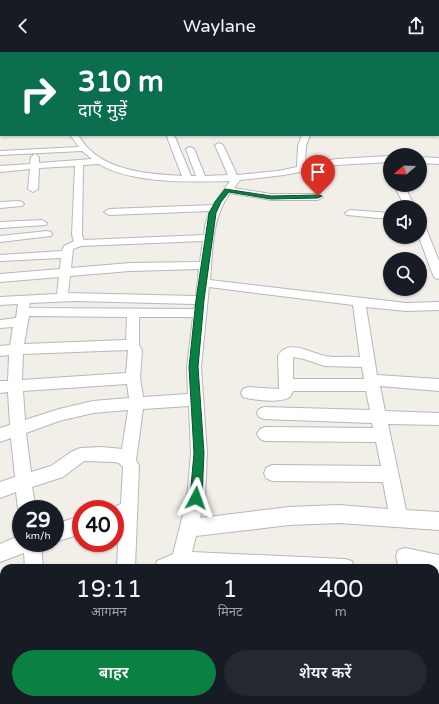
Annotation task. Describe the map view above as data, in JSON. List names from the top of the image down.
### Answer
{
  "north": "left",
  "page": {
    "header": "Waylane",
    "turn": ["310 m", "दाएँ मुड़ें"],
    "speed": "29 km/h",
    "limit": "40",
    "eta": [
      "19:11",
      "आगमन",
      "1",
      "मिनट",
      "400",
      "m"
    ],
    "buttons": ["बाहर", "शेयर करें"]
  }
}
